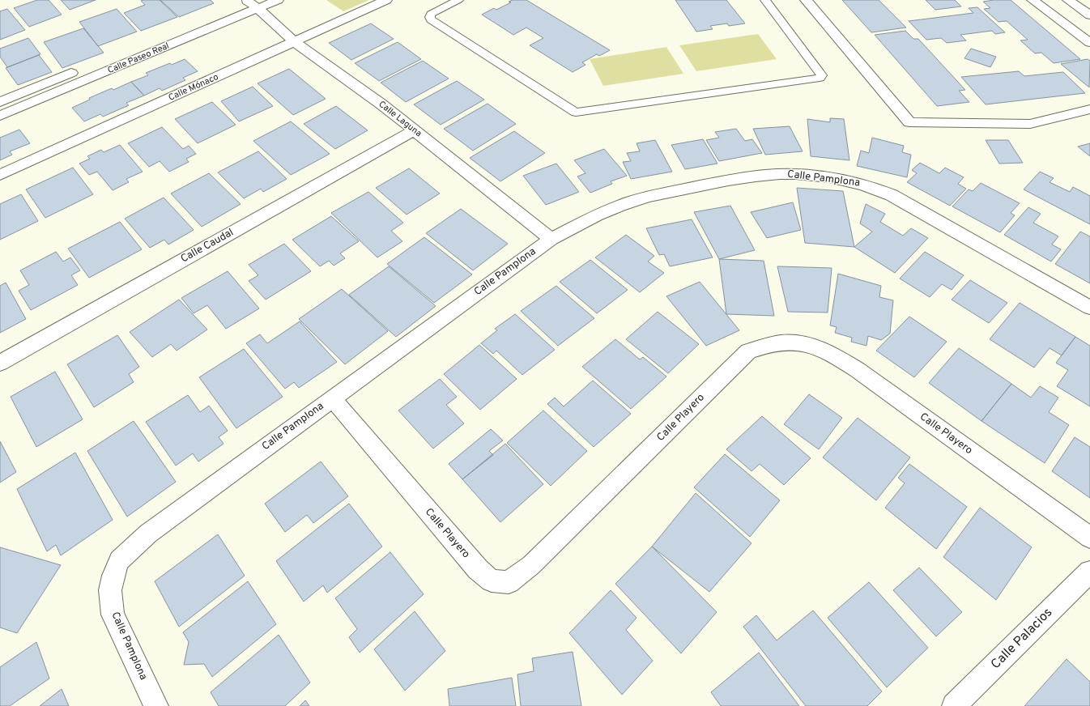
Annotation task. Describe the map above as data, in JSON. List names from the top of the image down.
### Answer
{
  "streets": {
    "street": [
      "Calle Paseo Real",
      "Calle Mónaco",
      "Calle Laguna",
      "Calle Pamplona",
      "Calle Caudal",
      "Calle Playero",
      "Calle Palacios"
    ]
  },
  "crossings": [
    ["Calle Paseo Real", "Calle Laguna"],
    ["Calle Mónaco", "Calle Laguna"],
    ["Calle Laguna", "Calle Pamplona"],
    ["Calle Laguna", "Calle Caudal"],
    ["Calle Pamplona", "Calle Playero"]
  ]
}
